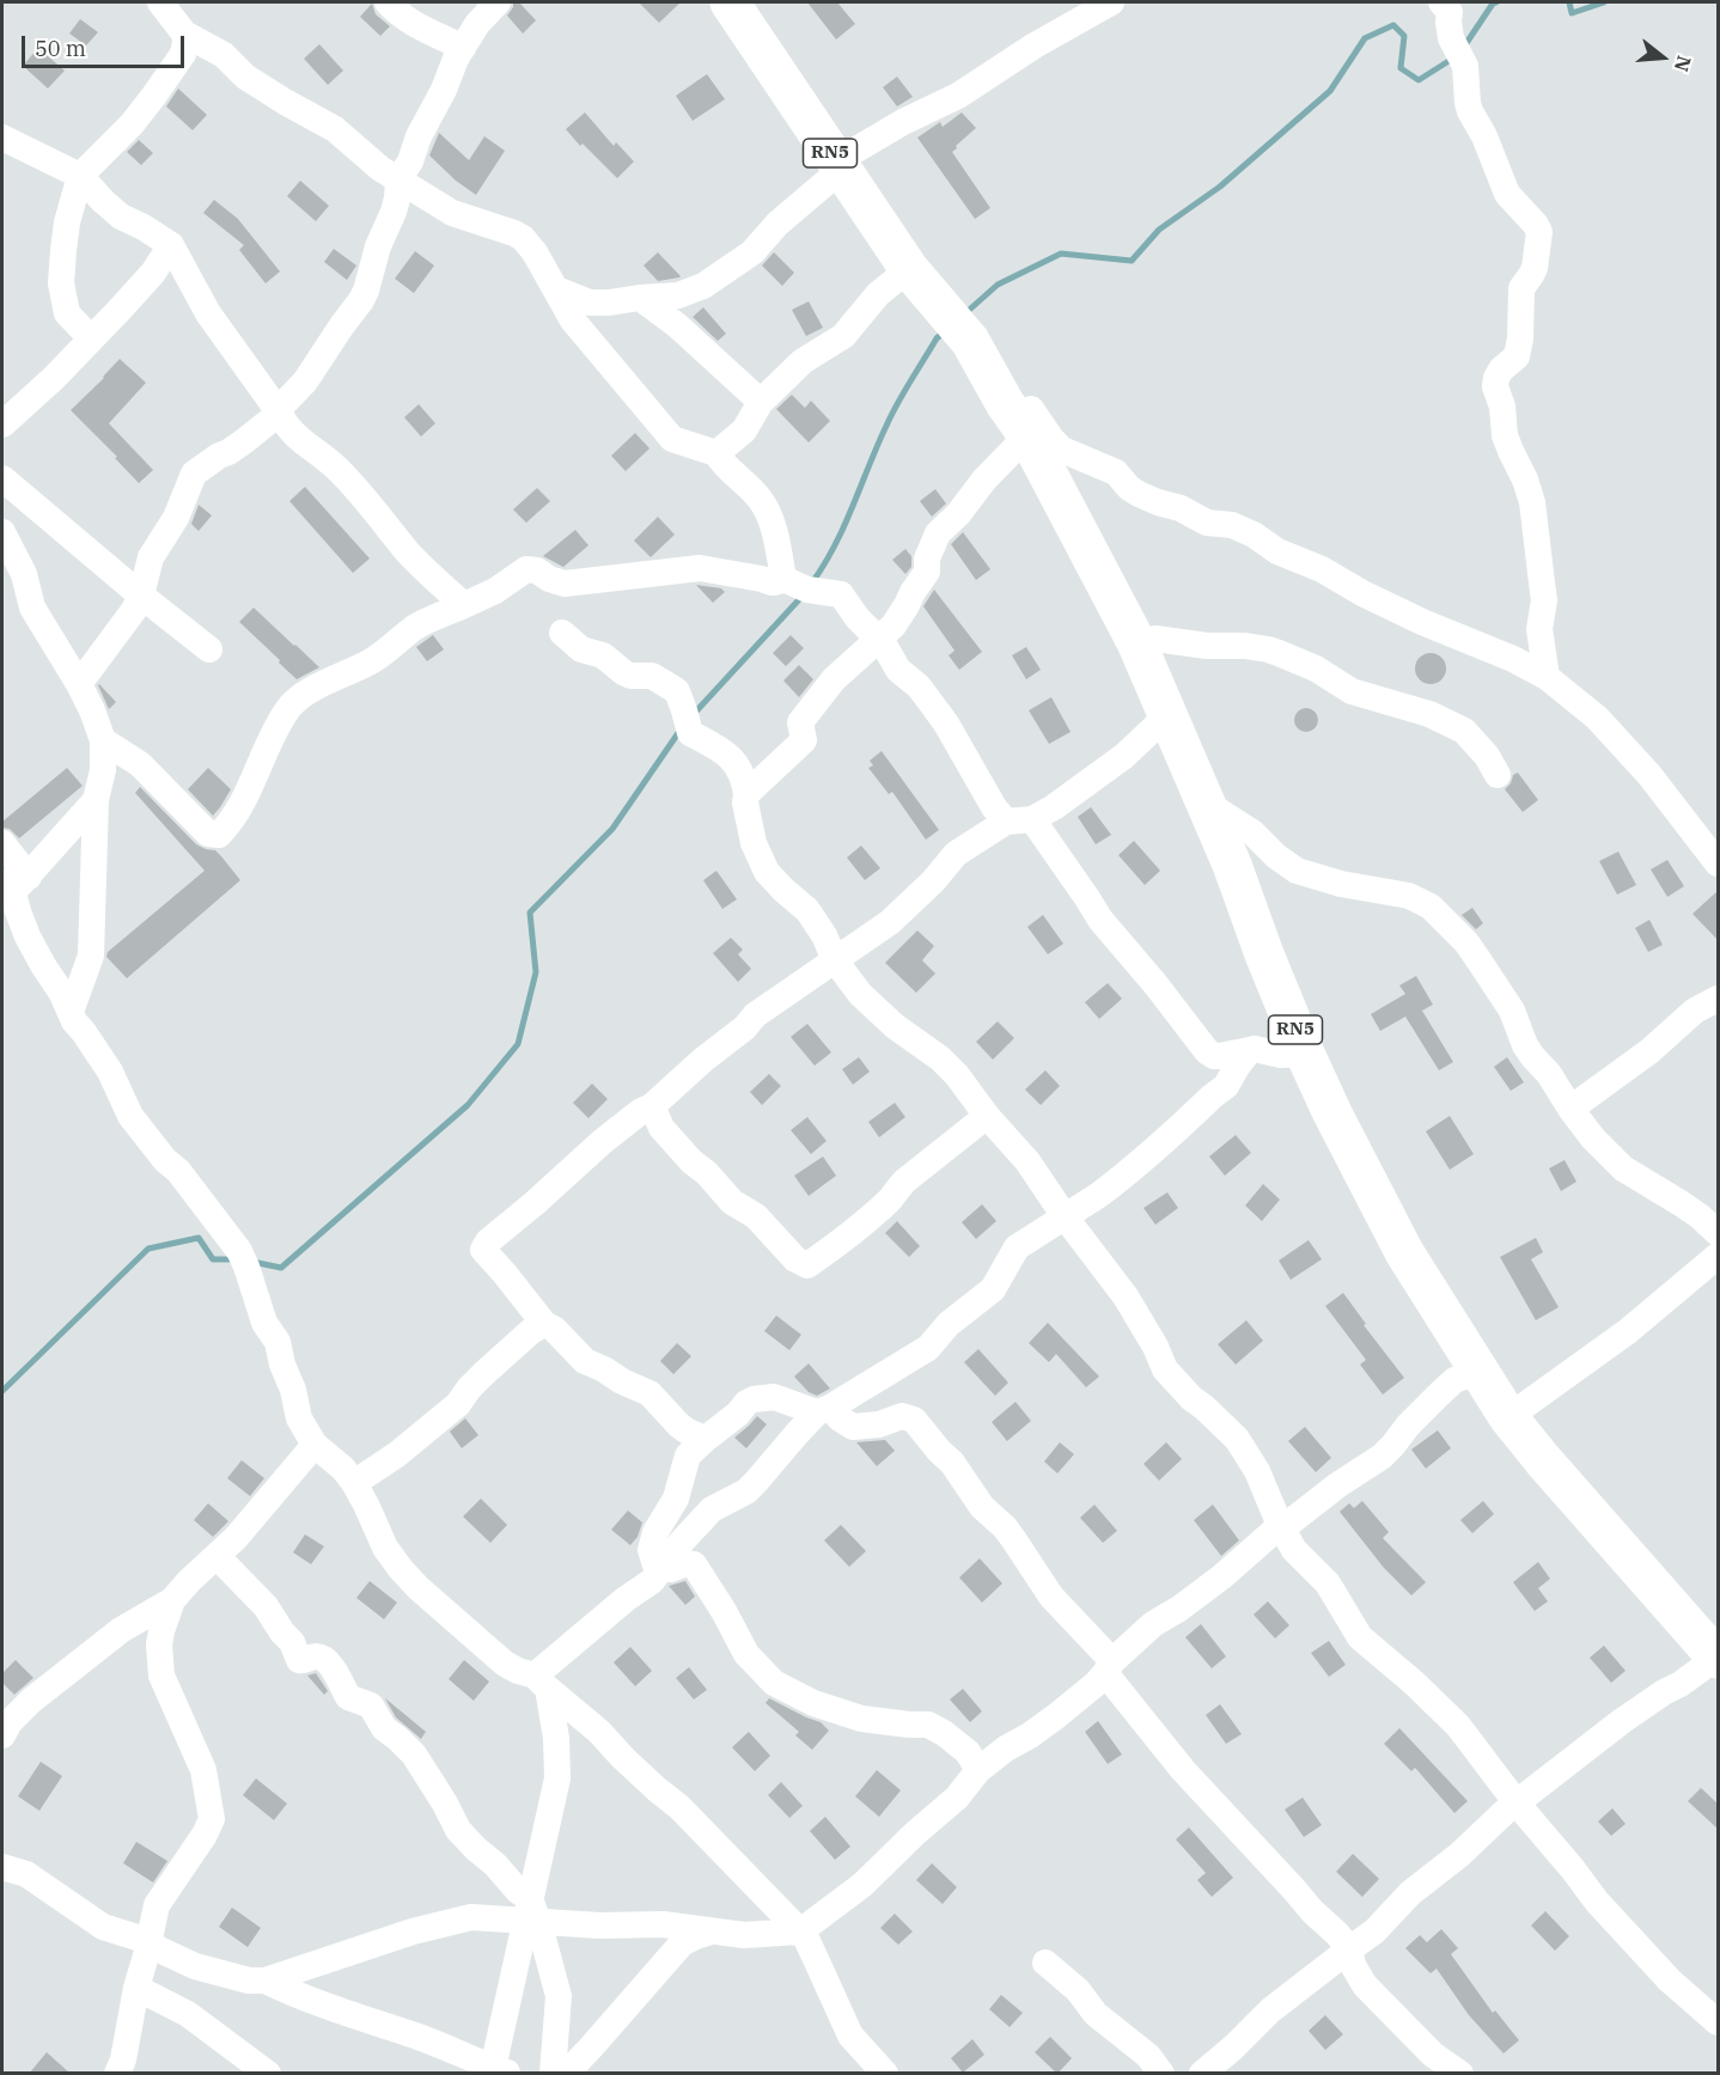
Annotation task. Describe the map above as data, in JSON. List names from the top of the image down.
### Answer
{
  "streets": {
    "highway": ["RN5"]
  },
  "scale_bar": "50 m",
  "north": "right"
}
